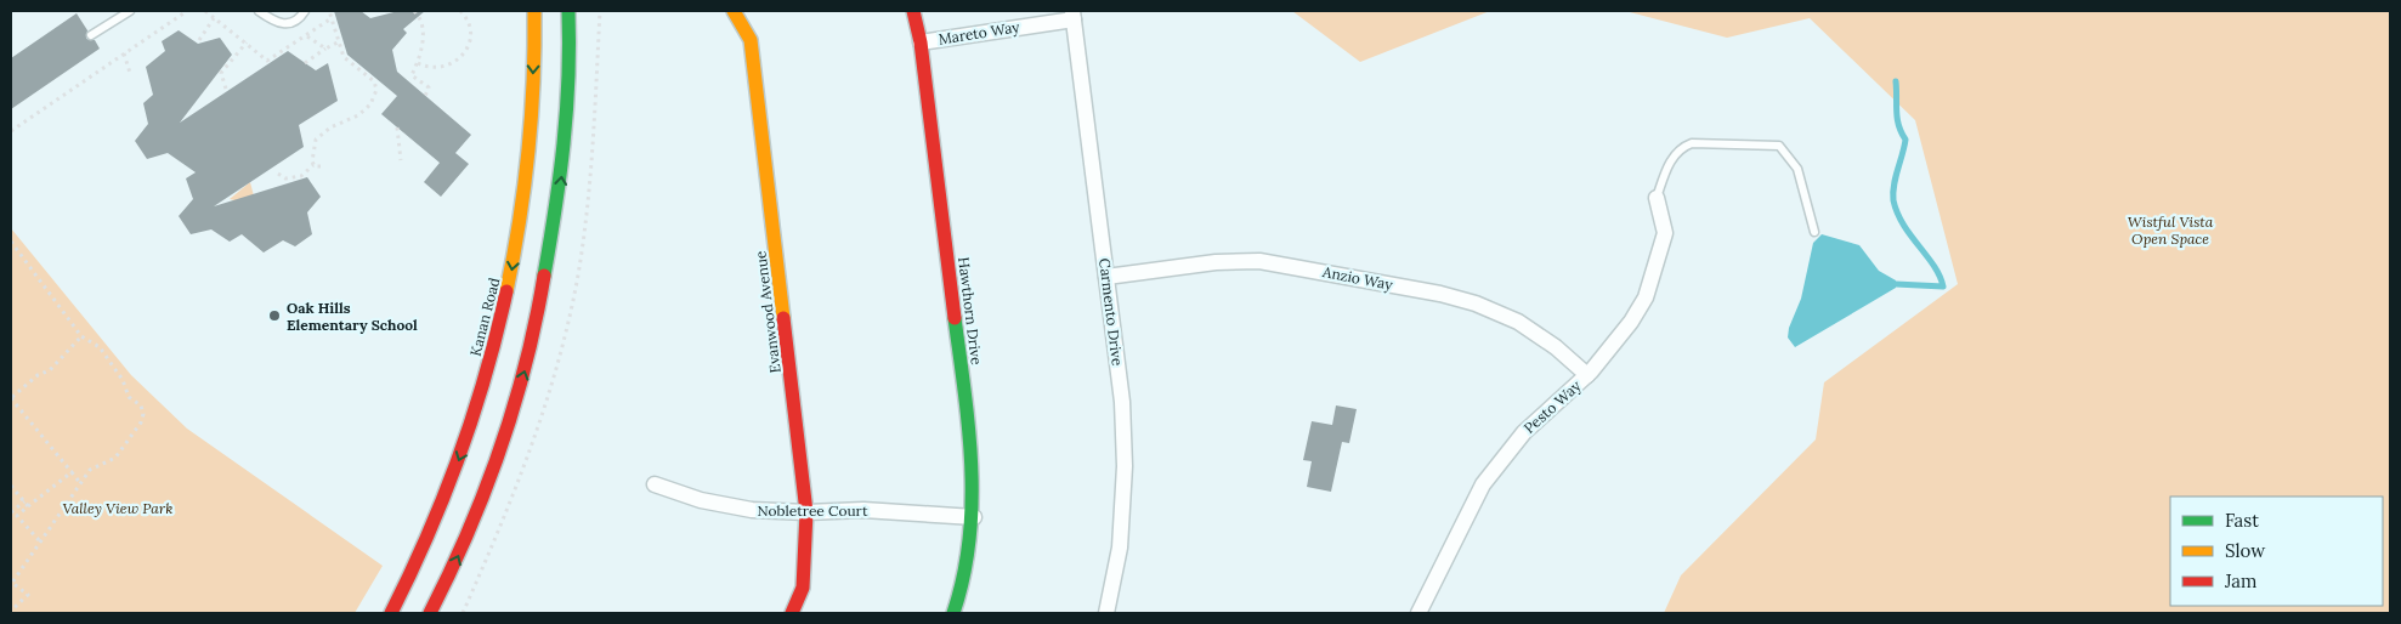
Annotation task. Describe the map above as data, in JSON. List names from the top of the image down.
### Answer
{
  "streets": {
    "main road": ["Hawthorn Drive", "Evanwood Avenue", "Kanan Road"],
    "street": [
      "Mareto Way",
      "Anzio Way",
      "Carmento Drive",
      "Pesto Way",
      "Nobletree Court"
    ]
  },
  "crossings": [
    ["Mareto Way", "Hawthorn Drive"],
    ["Mareto Way", "Carmento Drive"],
    ["Anzio Way", "Carmento Drive"],
    ["Anzio Way", "Pesto Way"],
    ["Hawthorn Drive", "Nobletree Court"],
    ["Evanwood Avenue", "Nobletree Court"]
  ],
  "parks": ["Wistful Vista Open Space", "Valley View Park"],
  "places": ["Oak Hills Elementary School"],
  "legend": ["Fast", "Slow", "Jam"]
}
